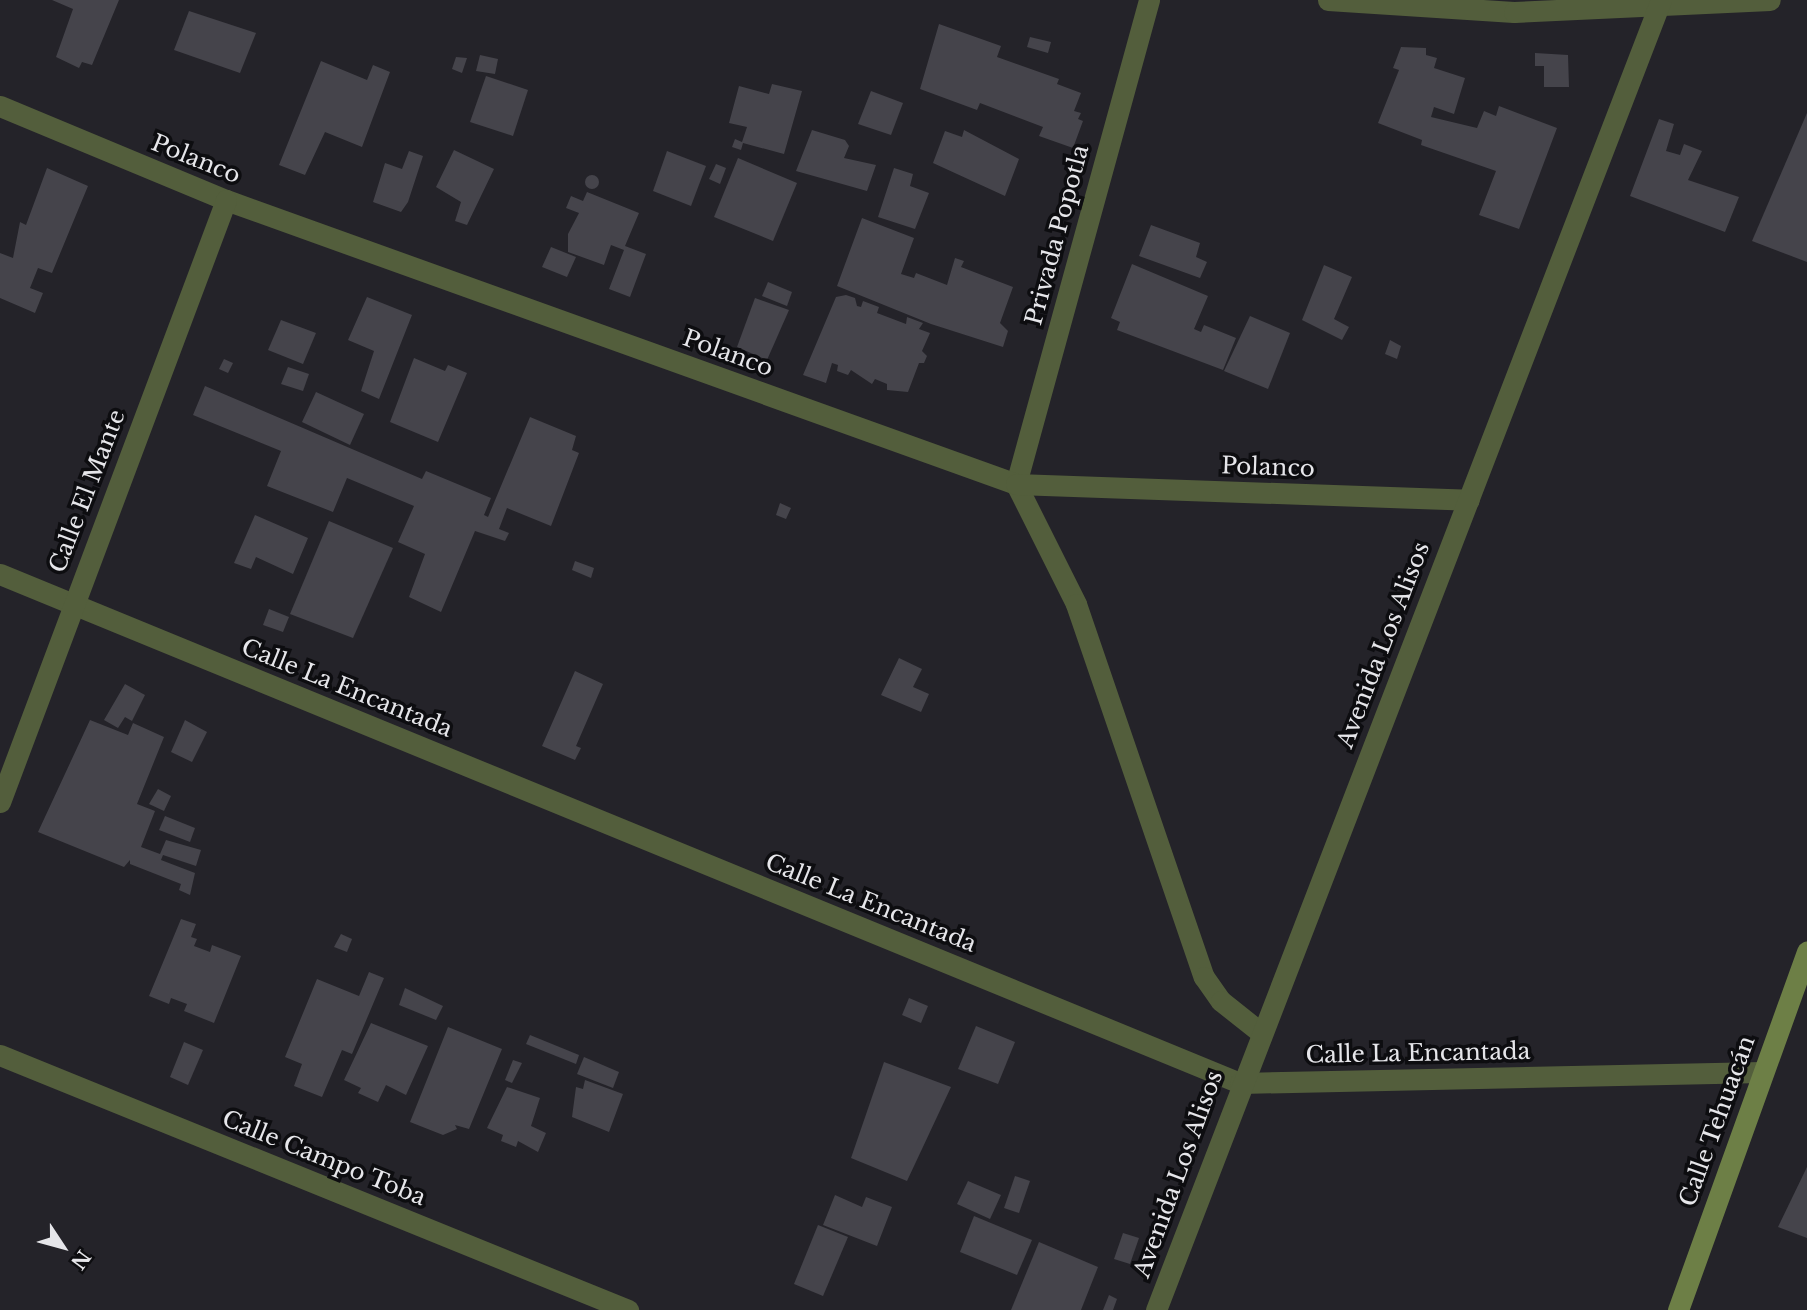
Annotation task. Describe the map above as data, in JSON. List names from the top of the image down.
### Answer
{
  "streets": {
    "street": [
      "Polanco",
      "Privada Popotla",
      "Calle El Mante",
      "Avenida Los Alisos",
      "Calle La Encantada",
      "Calle Tehuacán",
      "Calle Campo Toba"
    ]
  },
  "crossings": [
    ["Polanco", "Privada Popotla"],
    ["Polanco", "Calle El Mante"],
    ["Polanco", "Avenida Los Alisos"],
    ["Calle El Mante", "Calle La Encantada"],
    ["Avenida Los Alisos", "Calle La Encantada"],
    ["Calle La Encantada", "Calle Tehuacán"]
  ],
  "north": "bottom right"
}
